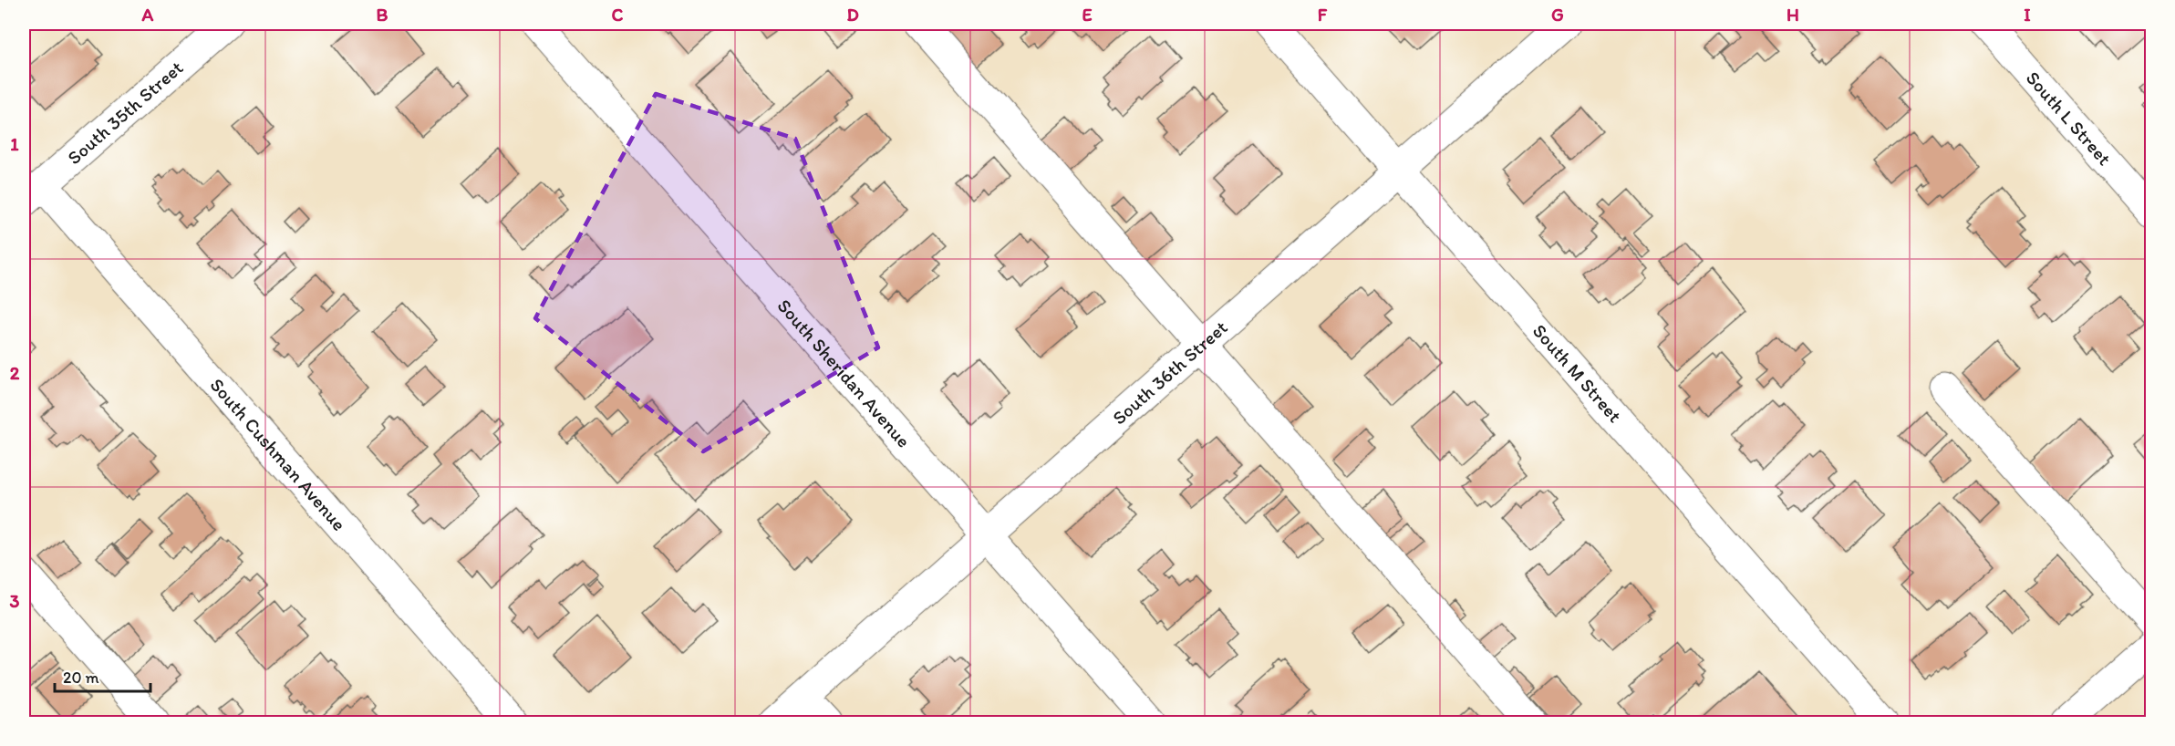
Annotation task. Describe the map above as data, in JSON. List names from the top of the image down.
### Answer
{
  "streets": {
    "street": [
      "South 35th Street",
      "South L Street",
      "South M Street",
      "South Sheridan Avenue",
      "South 36th Street",
      "South Cushman Avenue"
    ]
  },
  "crossings": [
    ["South 35th Street", "South Cushman Avenue"],
    ["South M Street", "South 36th Street"],
    ["South Sheridan Avenue", "South 36th Street"]
  ],
  "scale_bar": "20 m",
  "grid": {
    "columns": [
      "A",
      "B",
      "C",
      "D",
      "E",
      "F",
      "G",
      "H",
      "I"
    ],
    "rows": ["1", "2", "3"]
  }
}
